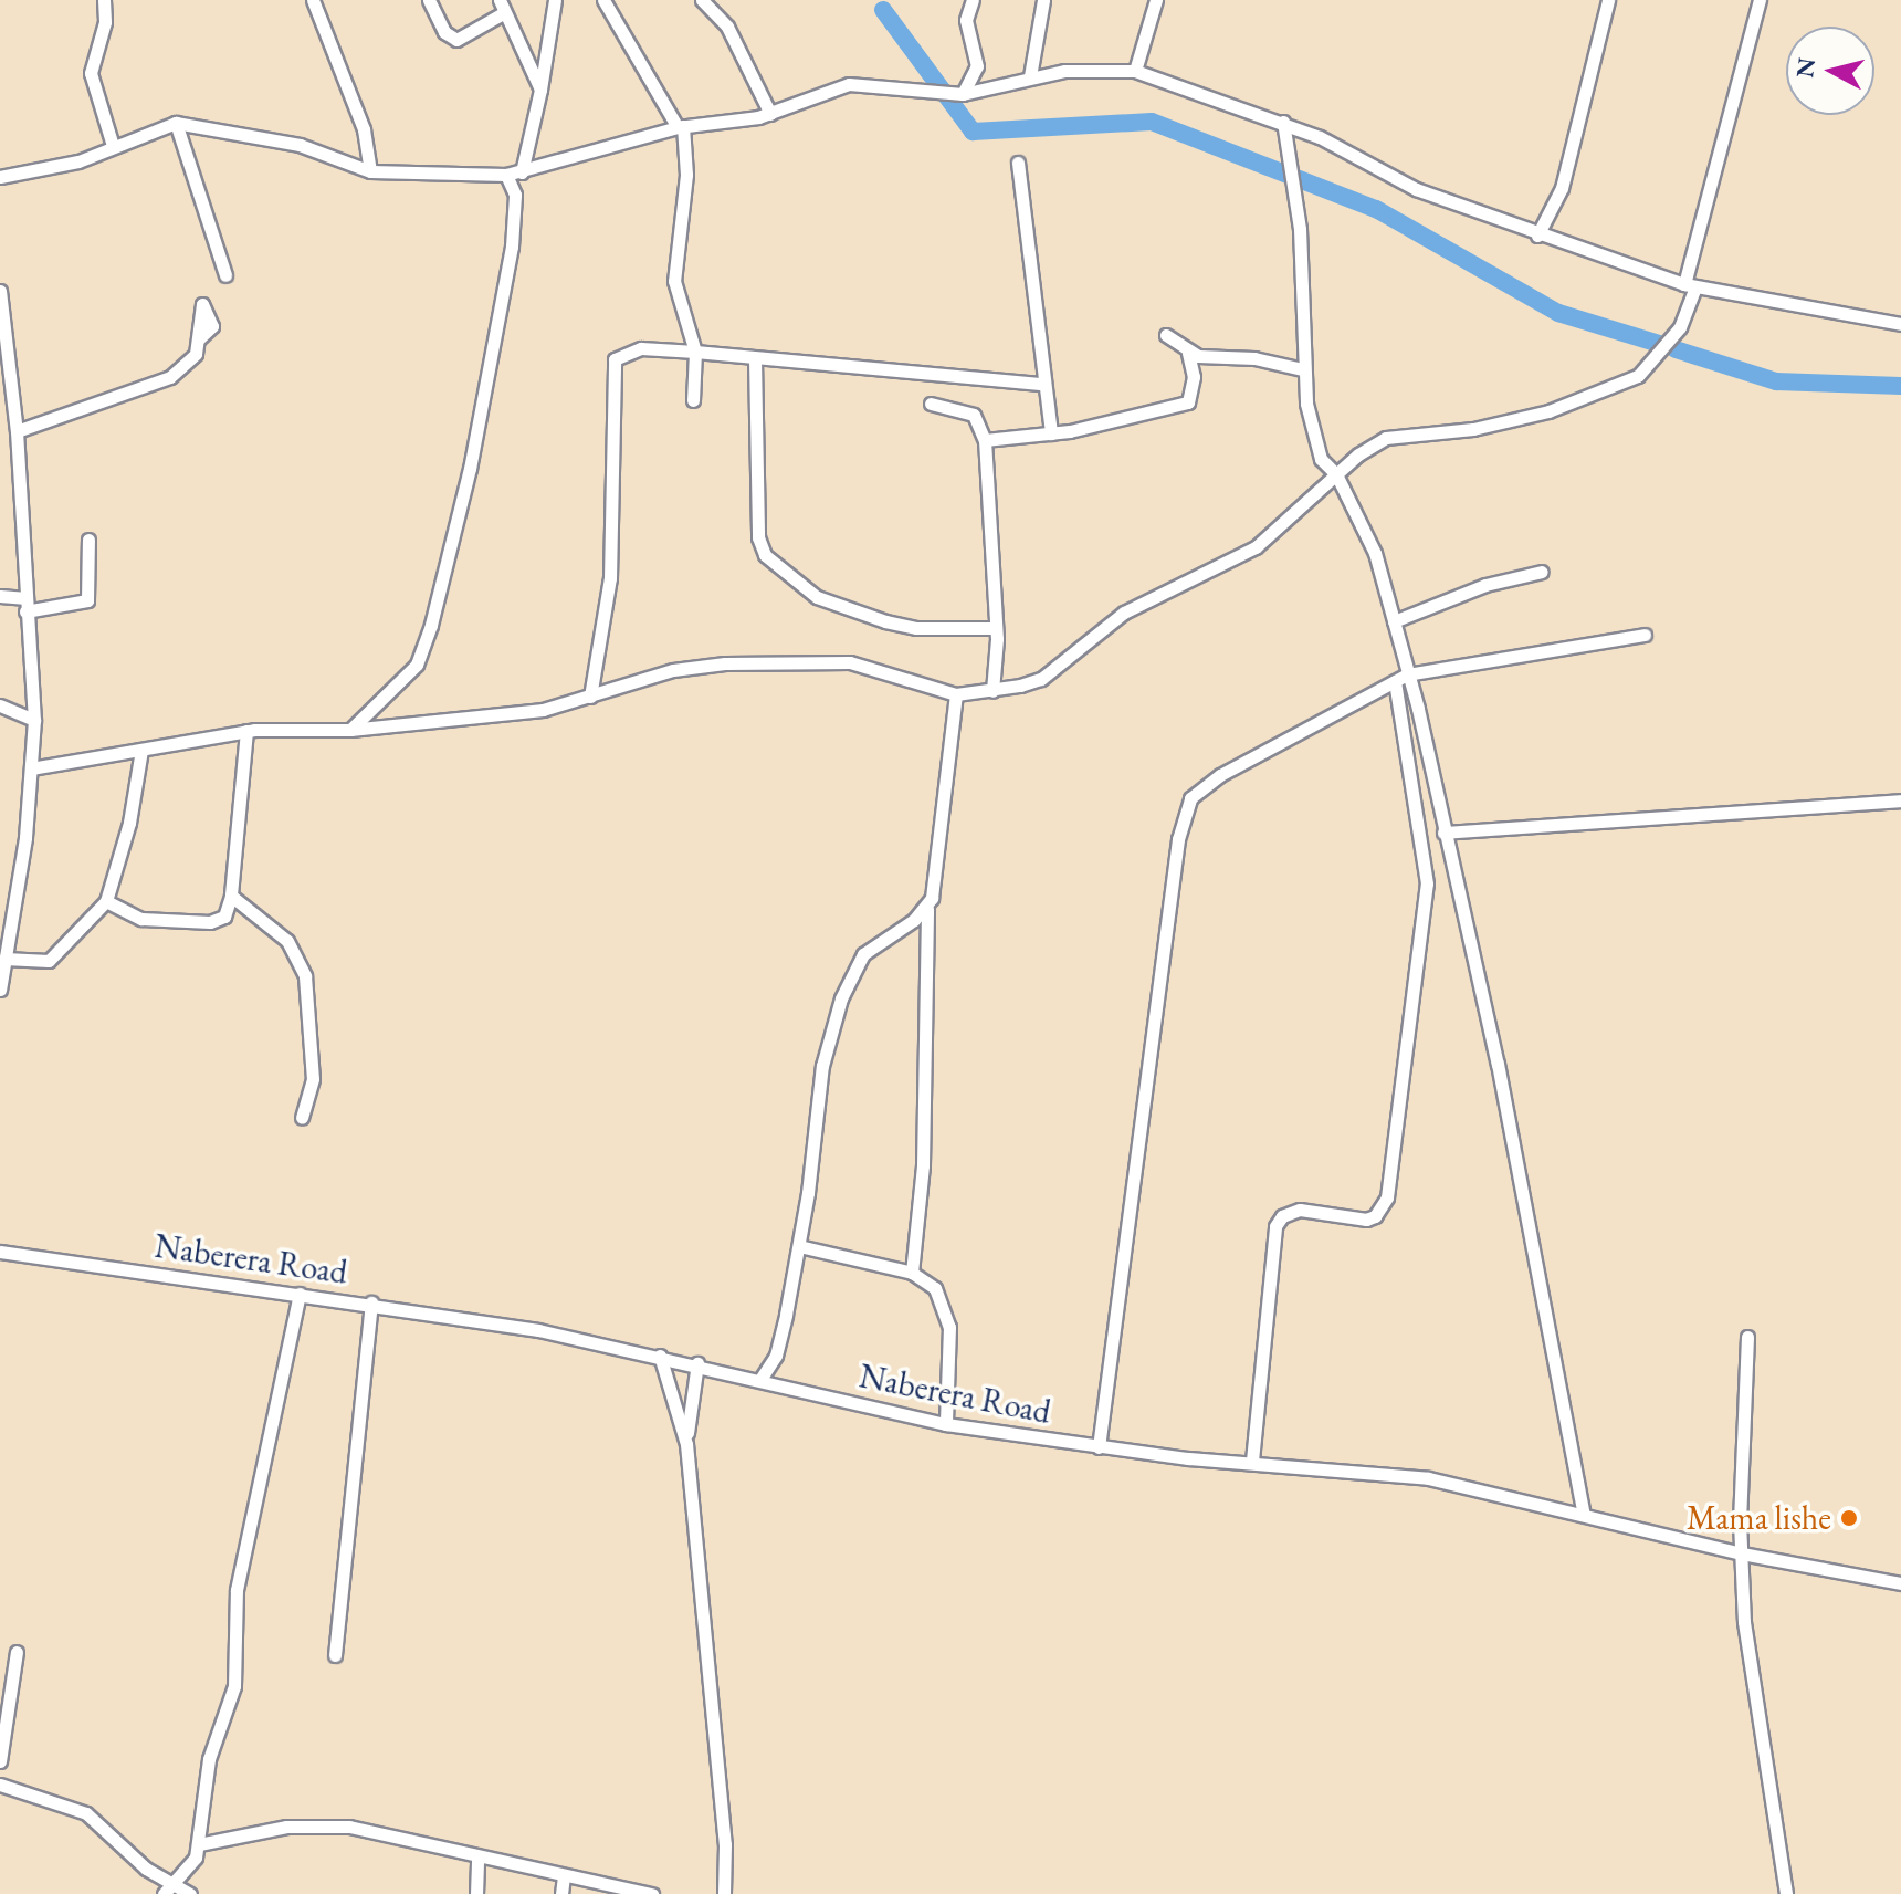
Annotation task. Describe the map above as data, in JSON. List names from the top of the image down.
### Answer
{
  "streets": {
    "street": ["Naberera Road"]
  },
  "places": ["Mama lishe"],
  "north": "left"
}
